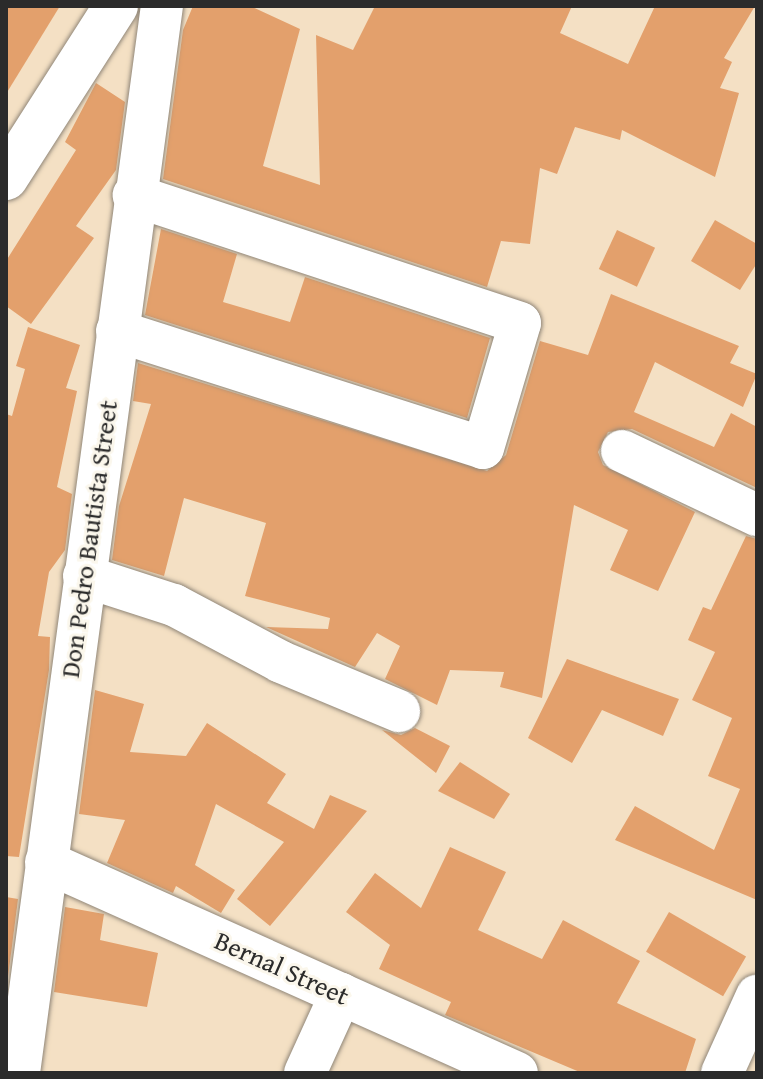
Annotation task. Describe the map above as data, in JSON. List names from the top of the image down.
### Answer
{
  "streets": {
    "street": ["Don Pedro Bautista Street", "Bernal Street"]
  },
  "crossings": [
    ["Don Pedro Bautista Street", "Bernal Street"]
  ]
}
